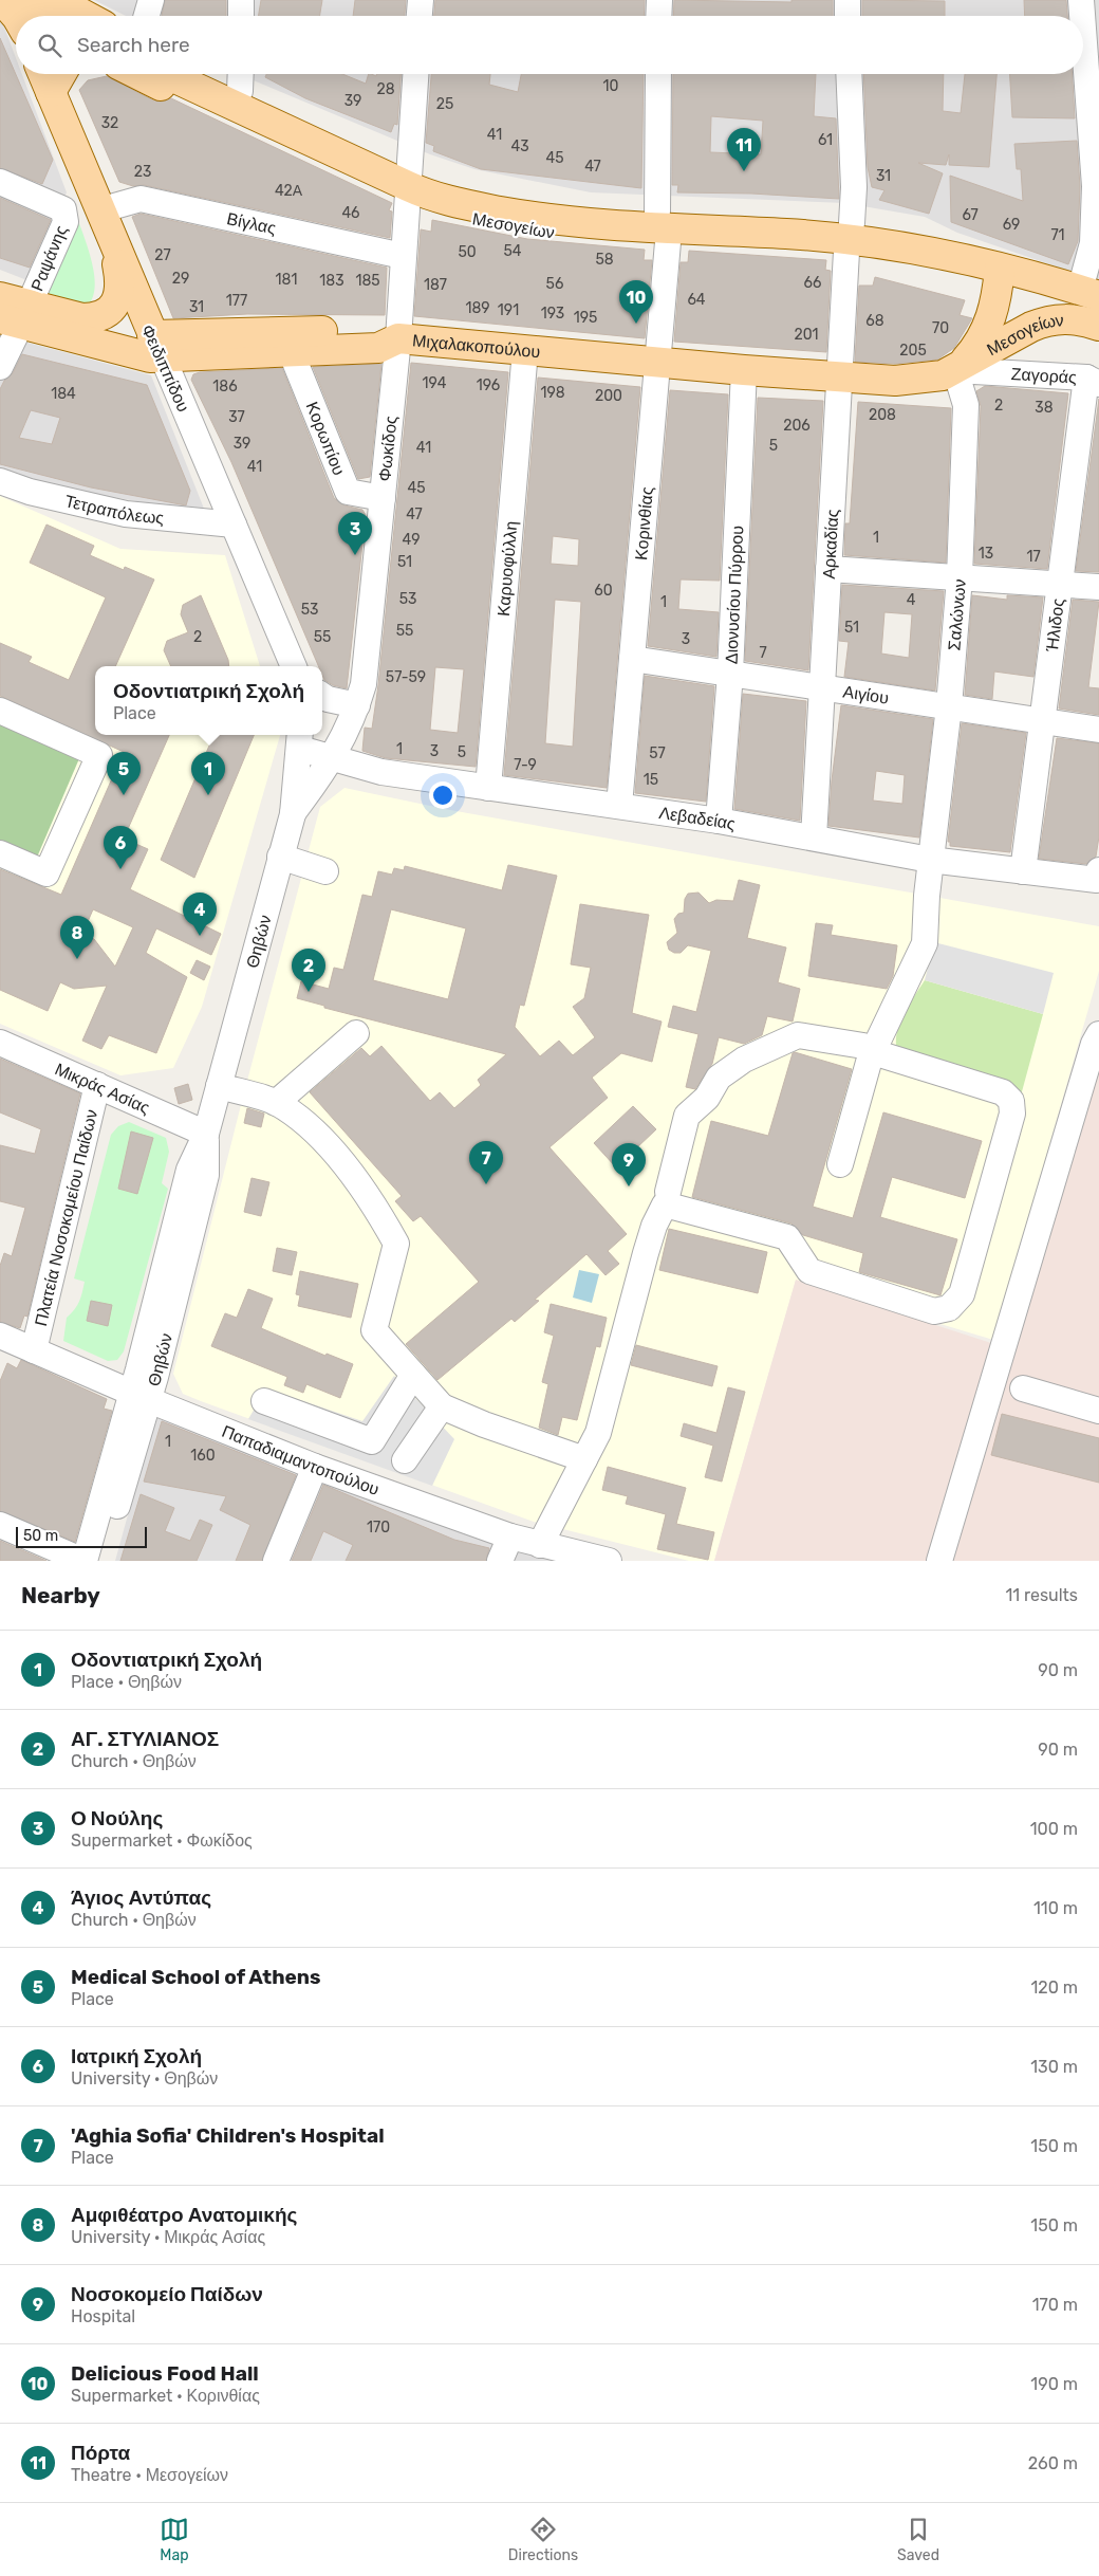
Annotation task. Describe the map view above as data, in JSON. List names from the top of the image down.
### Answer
{
  "streets": {
    "main road": ["Μεσογείων", "Μιχαλακοπούλου", "Φειδιππίδου"],
    "street": [
      "Βίγλας",
      "Ραψάνης",
      "Ζαγοράς",
      "Κορωπίου",
      "Φωκίδος",
      "Τετραπόλεως",
      "Κορινθίας",
      "Αρκαδίας",
      "Καρυοφύλλη",
      "Διονυσίου Πύρρου",
      "Σαλώνων",
      "Ήλιδος",
      "Αιγίου",
      "Λεβαδείας",
      "Θηβών",
      "Μικράς Ασίας",
      "Πλατεία Νοσοκομείου Παίδων",
      "Παπαδιαμαντοπούλου"
    ]
  },
  "crossings": [
    ["Βίγλας", "Φειδιππίδου"],
    ["Βίγλας", "Φωκίδος"],
    ["Μεσογείων", "Μιχαλακοπούλου"],
    ["Μεσογείων", "Ζαγοράς"],
    ["Μεσογείων", "Φωκίδος"],
    ["Μεσογείων", "Κορινθίας"],
    ["Μεσογείων", "Αρκαδίας"],
    ["Μεσογείων", "Σαλώνων"],
    ["Ραψάνης", "Μιχαλακοπούλου"],
    ["Μιχαλακοπούλου", "Φειδιππίδου"],
    ["Μιχαλακοπούλου", "Ζαγοράς"],
    ["Μιχαλακοπούλου", "Κορωπίου"],
    ["Μιχαλακοπούλου", "Φωκίδος"],
    ["Μιχαλακοπούλου", "Κορινθίας"],
    ["Μιχαλακοπούλου", "Αρκαδίας"],
    ["Μιχαλακοπούλου", "Καρυοφύλλη"],
    ["Μιχαλακοπούλου", "Διονυσίου Πύρρου"],
    ["Μιχαλακοπούλου", "Σαλώνων"],
    ["Φειδιππίδου", "Τετραπόλεως"],
    ["Ζαγοράς", "Σαλώνων"],
    ["Ζαγοράς", "Ήλιδος"],
    ["Κορωπίου", "Φωκίδος"],
    ["Φωκίδος", "Λεβαδείας"],
    ["Φωκίδος", "Θηβών"],
    ["Κορινθίας", "Αιγίου"],
    ["Κορινθίας", "Λεβαδείας"],
    ["Αρκαδίας", "Αιγίου"],
    ["Αρκαδίας", "Λεβαδείας"],
    ["Καρυοφύλλη", "Λεβαδείας"],
    ["Διονυσίου Πύρρου", "Αιγίου"],
    ["Διονυσίου Πύρρου", "Λεβαδείας"],
    ["Σαλώνων", "Αιγίου"],
    ["Σαλώνων", "Λεβαδείας"],
    ["Ήλιδος", "Αιγίου"],
    ["Ήλιδος", "Λεβαδείας"],
    ["Λεβαδείας", "Θηβών"],
    ["Θηβών", "Μικράς Ασίας"],
    ["Θηβών", "Παπαδιαμαντοπούλου"],
    ["Μικράς Ασίας", "Πλατεία Νοσοκομείου Παίδων"],
    ["Πλατεία Νοσοκομείου Παίδων", "Παπαδιαμαντοπούλου"]
  ],
  "house_numbers": [
    "10",
    "28",
    "39",
    "25",
    "32",
    "41",
    "61",
    "43",
    "45",
    "47",
    "23",
    "31",
    "42Α",
    "46",
    "67",
    "69",
    "71",
    "54",
    "50",
    "27",
    "58",
    "29",
    "181",
    "183",
    "185",
    "66",
    "56",
    "187",
    "64",
    "177",
    "31",
    "189",
    "191",
    "193",
    "195",
    "68",
    "70",
    "201",
    "205",
    "194",
    "196",
    "186",
    "198",
    "184",
    "200",
    "2",
    "38",
    "208",
    "37",
    "206",
    "39",
    "5",
    "41",
    "41",
    "45",
    "47",
    "1",
    "49",
    "13",
    "17",
    "51",
    "60",
    "53",
    "4",
    "1",
    "53",
    "51",
    "55",
    "2",
    "55",
    "3",
    "7",
    "57-59",
    "1",
    "3",
    "5",
    "57",
    "7-9",
    "15",
    "1",
    "160",
    "170"
  ],
  "scale_bar": "50 m",
  "page": {
    "search": "Search here",
    "pins": [
      "11",
      "10",
      "3",
      "1",
      "5",
      "6",
      "4",
      "8",
      "2",
      "7",
      "9"
    ],
    "popup": ["Οδοντιατρική Σχολή", "Place"],
    "scale": "50 m",
    "heading": ["Nearby", "11 results"],
    "list": [
      {
        "mark": "1",
        "name": "Οδοντιατρική Σχολή",
        "note": "Place · Θηβών",
        "value": "90 m"
      },
      {
        "mark": "2",
        "name": "ΑΓ. ΣΤΥΛΙΑΝΟΣ",
        "note": "Church · Θηβών",
        "value": "90 m"
      },
      {
        "mark": "3",
        "name": "Ο Νούλης",
        "note": "Supermarket · Φωκίδος",
        "value": "100 m"
      },
      {
        "mark": "4",
        "name": "Άγιος Αντύπας",
        "note": "Church · Θηβών",
        "value": "110 m"
      },
      {
        "mark": "5",
        "name": "Medical School of Athens",
        "note": "Place",
        "value": "120 m"
      },
      {
        "mark": "6",
        "name": "Ιατρική Σχολή",
        "note": "University · Θηβών",
        "value": "130 m"
      },
      {
        "mark": "7",
        "name": "'Aghia Sofia' Children's Hospital",
        "note": "Place",
        "value": "150 m"
      },
      {
        "mark": "8",
        "name": "Αμφιθέατρο Ανατομικής",
        "note": "University · Μικράς Ασίας",
        "value": "150 m"
      },
      {
        "mark": "9",
        "name": "Νοσοκομείο Παίδων",
        "note": "Hospital",
        "value": "170 m"
      },
      {
        "mark": "10",
        "name": "Delicious Food Hall",
        "note": "Supermarket · Κορινθίας",
        "value": "190 m"
      },
      {
        "mark": "11",
        "name": "Πόρτα",
        "note": "Theatre · Μεσογείων",
        "value": "260 m"
      }
    ],
    "nav": ["Map", "Directions", "Saved"]
  }
}
